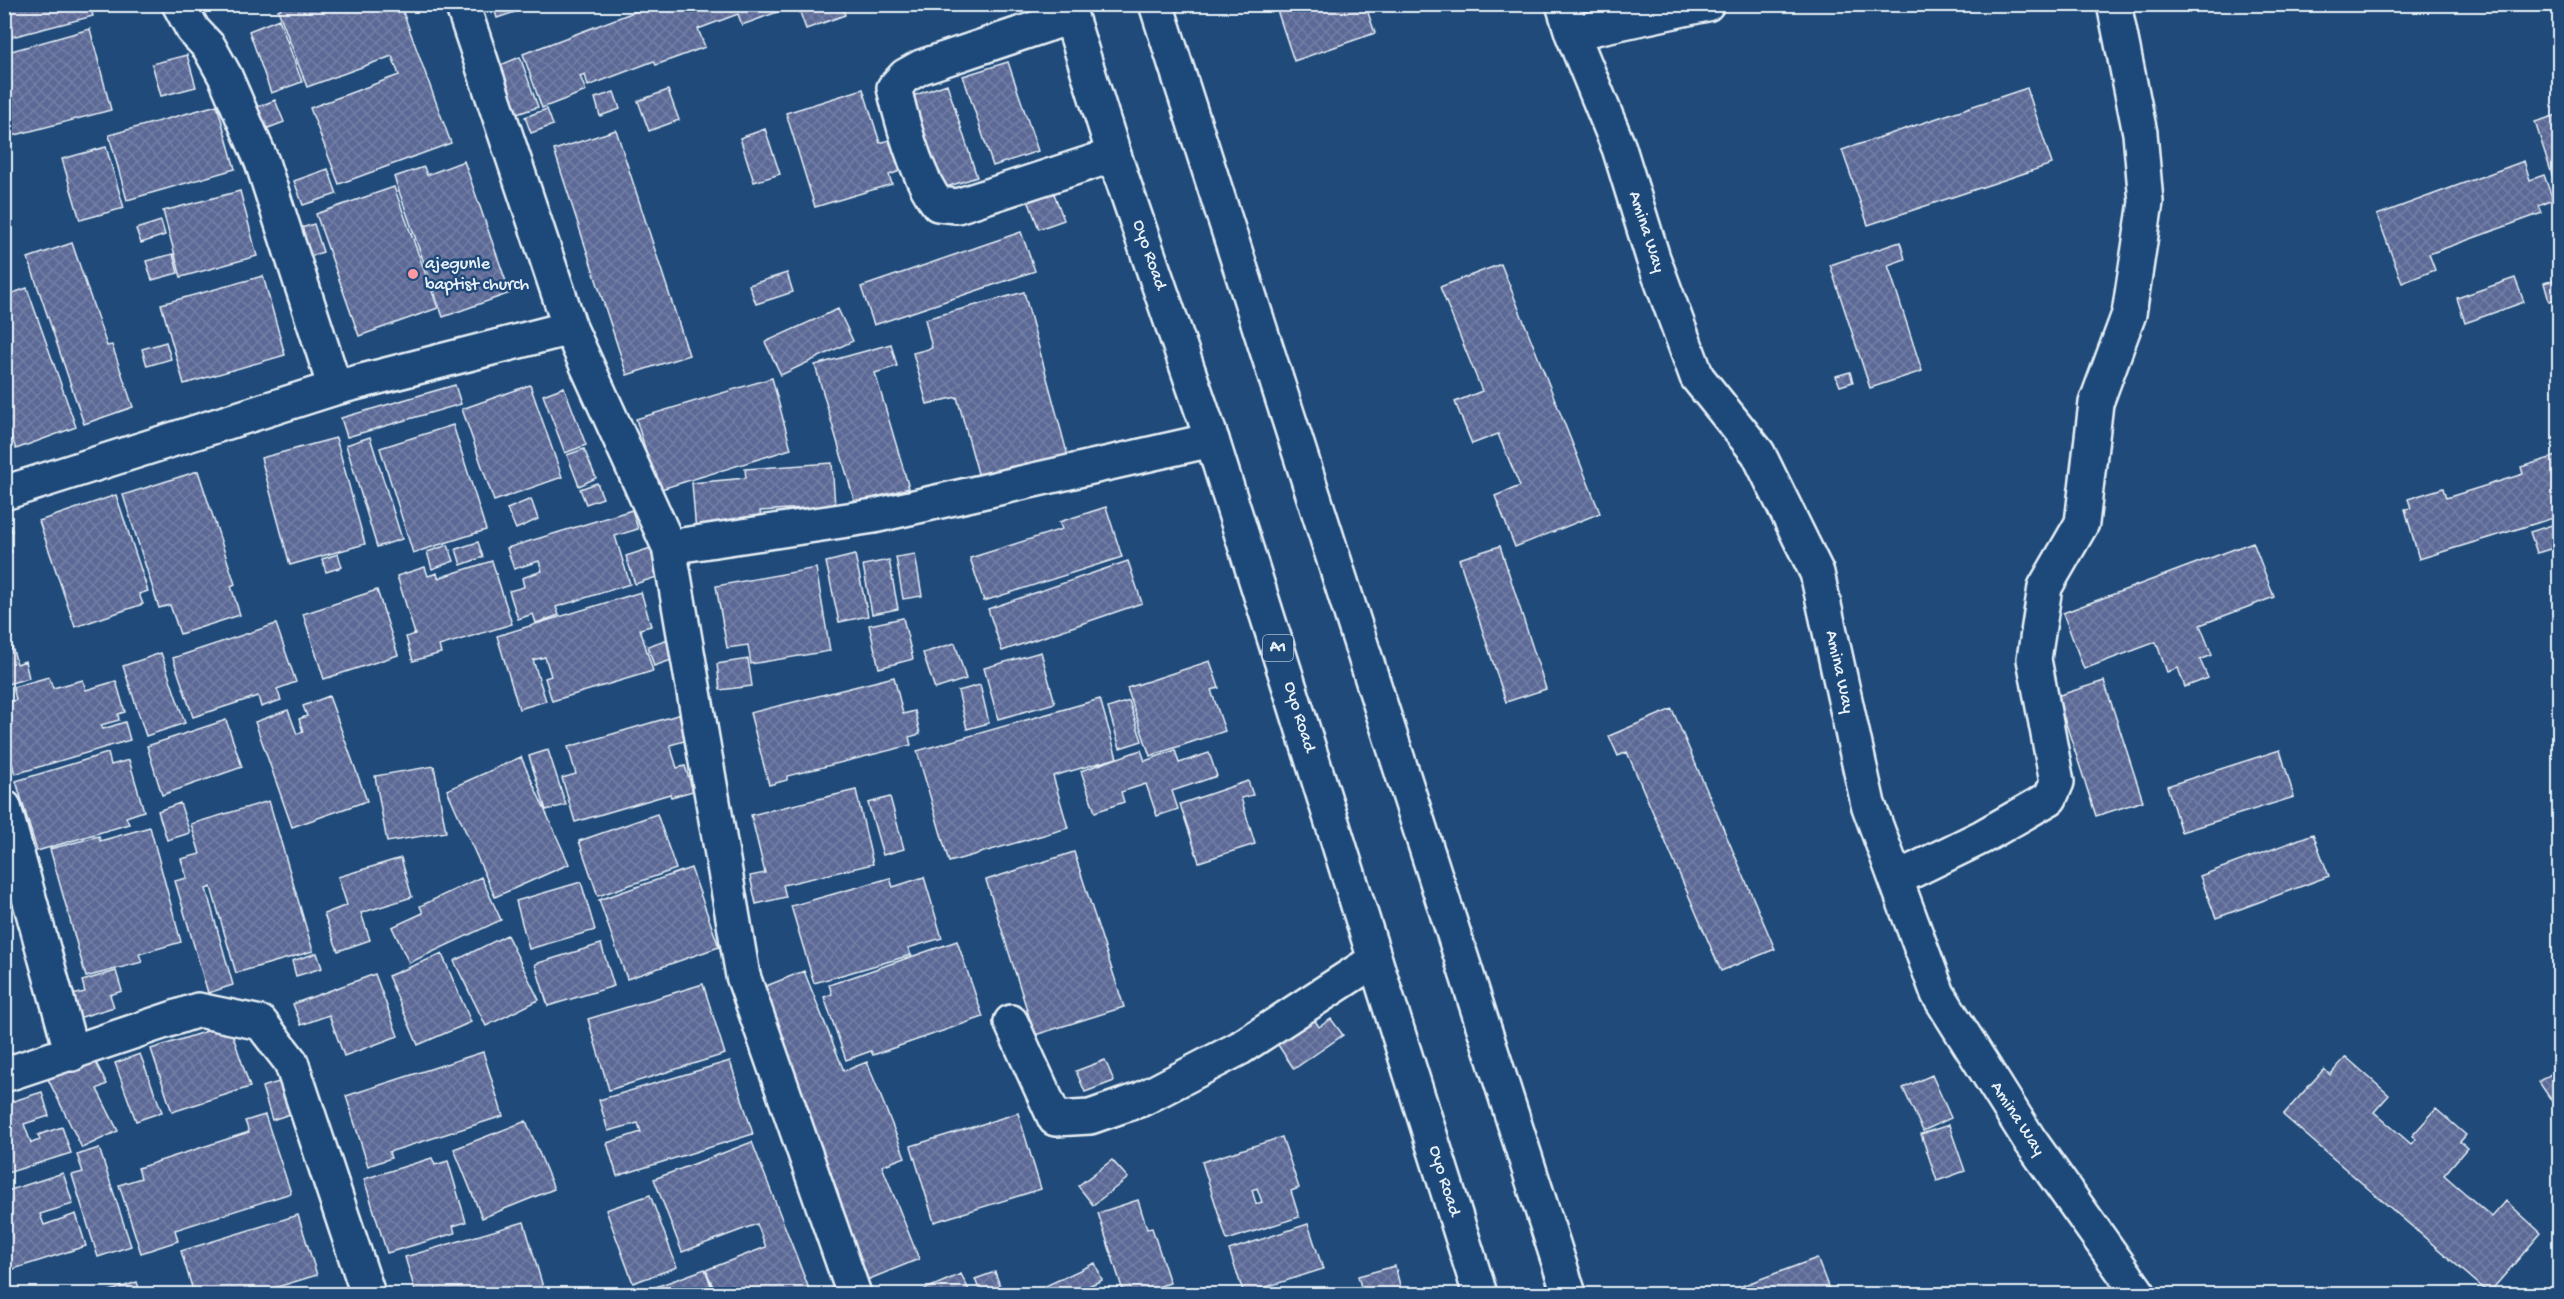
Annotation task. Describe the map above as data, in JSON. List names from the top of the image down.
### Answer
{
  "streets": {
    "main road": ["Amina Way", "Oyo Road", "A1"]
  },
  "places": ["ajegunle baptist church"]
}
